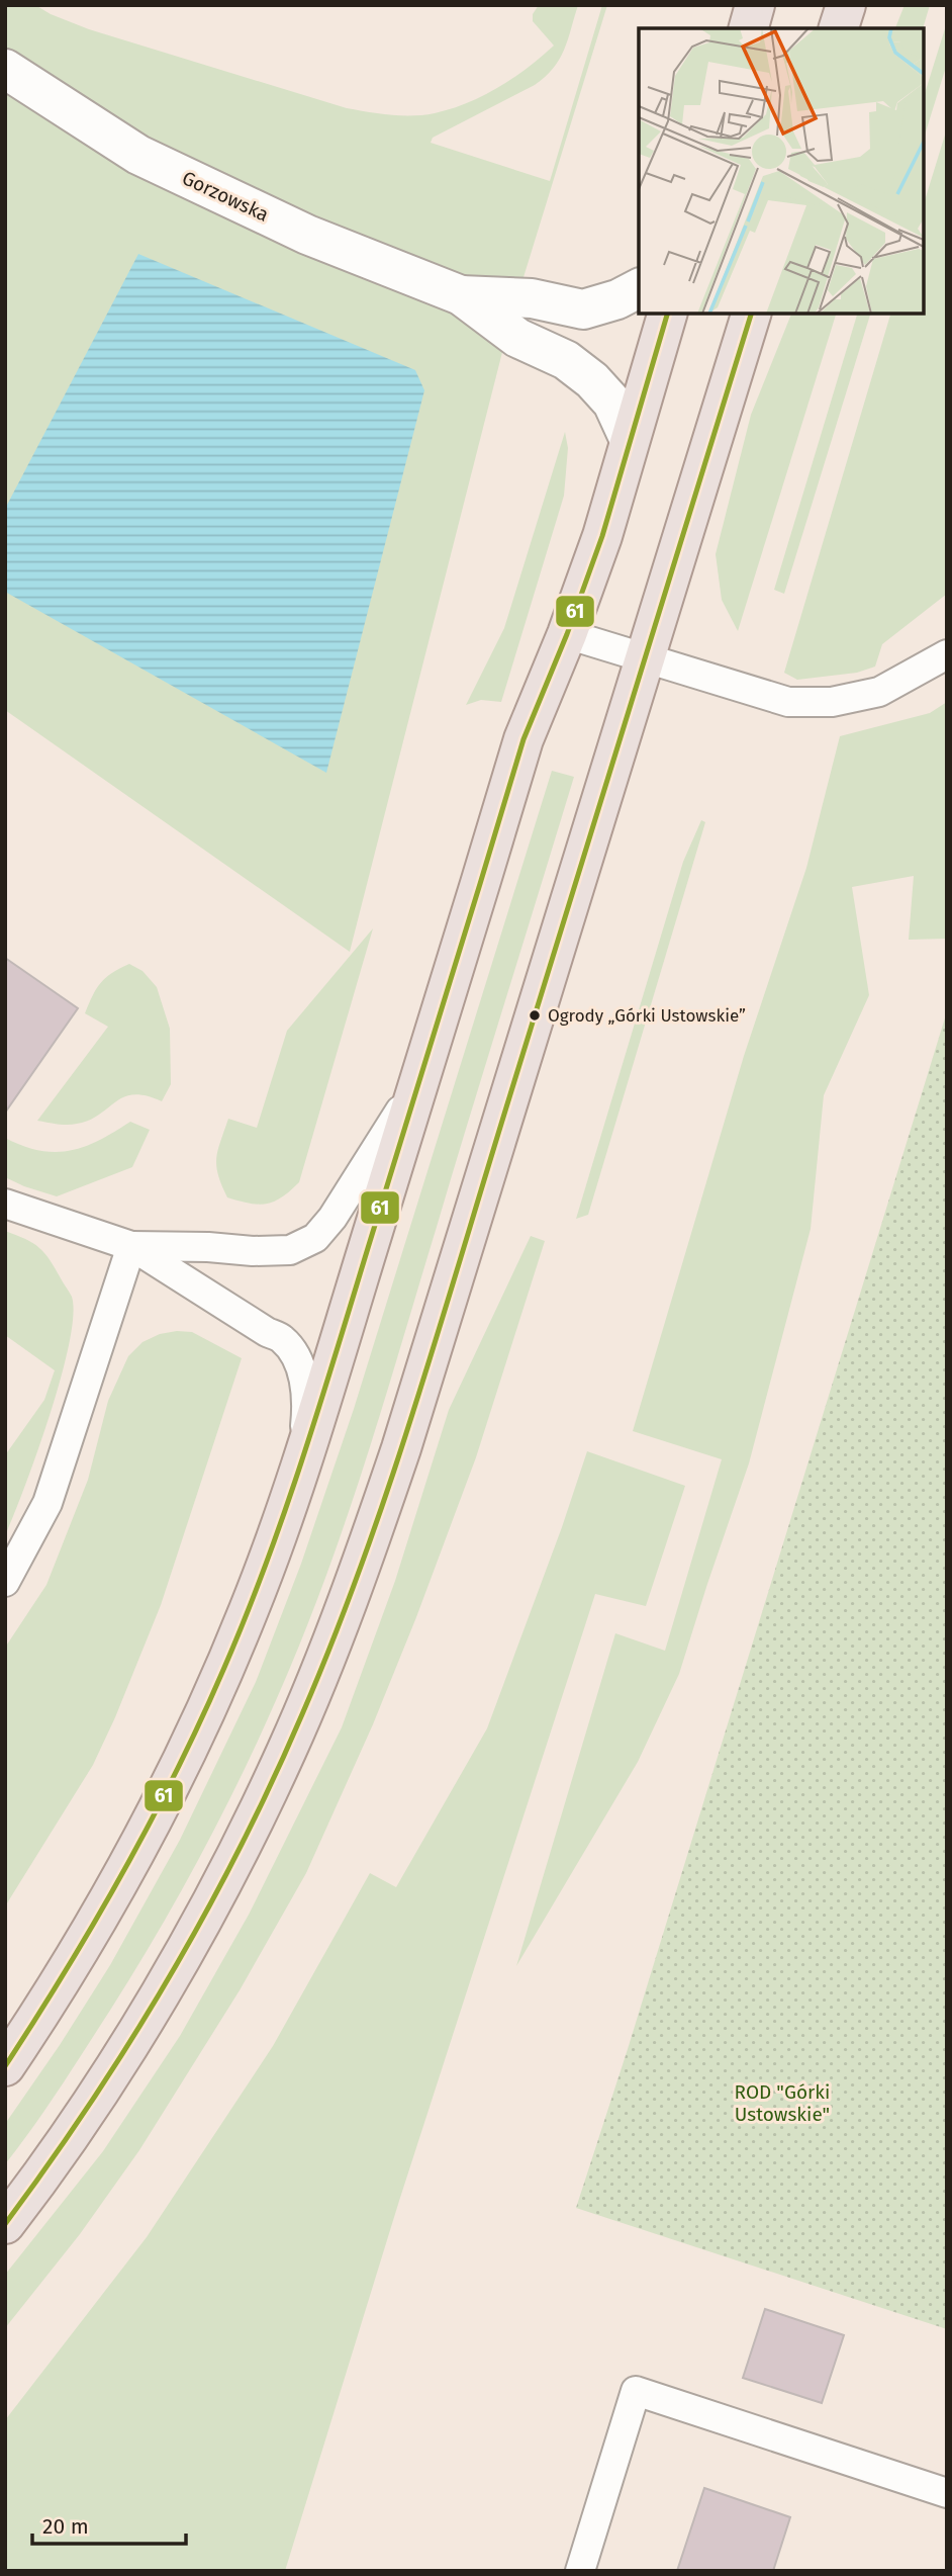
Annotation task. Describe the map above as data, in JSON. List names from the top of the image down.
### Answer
{
  "streets": {
    "street": ["Gorzowska"]
  },
  "parks": ["ROD \"Górki Ustowskie\""],
  "places": ["Ogrody „Górki Ustowskie”"],
  "lines": ["transit line 61"],
  "scale_bar": "20 m"
}
